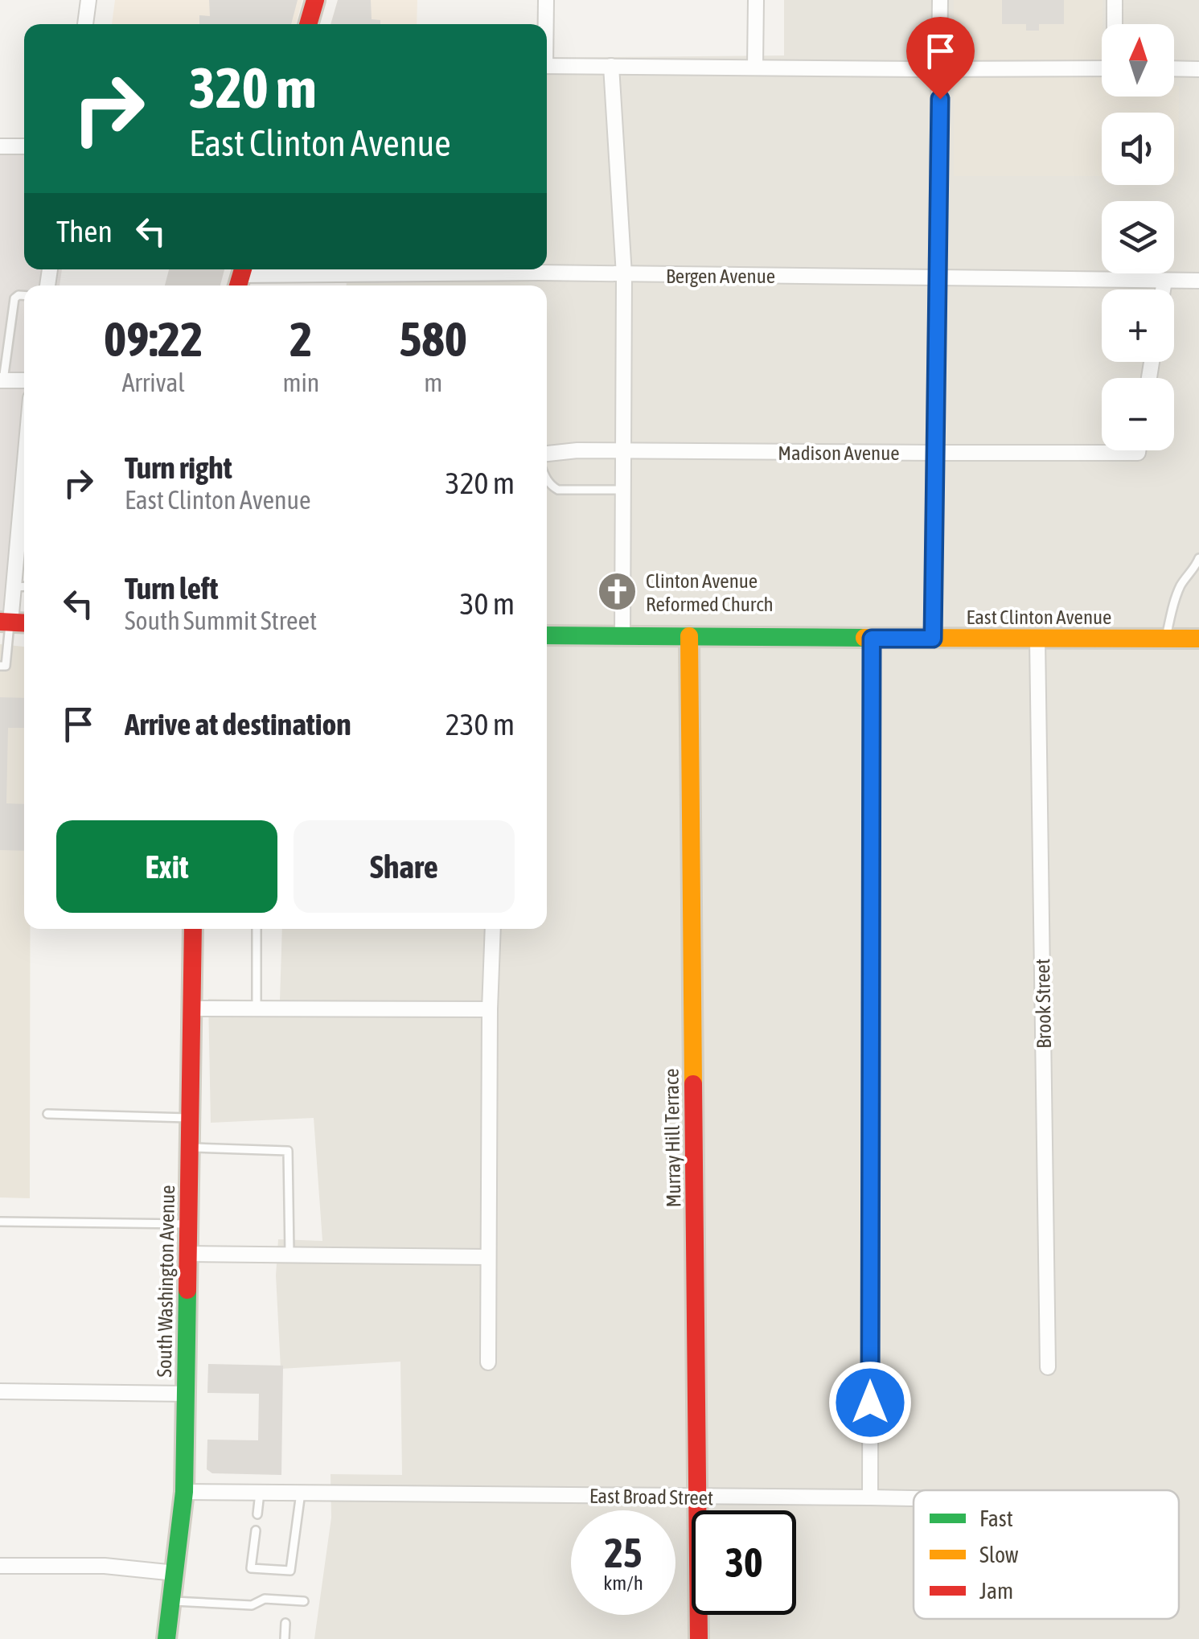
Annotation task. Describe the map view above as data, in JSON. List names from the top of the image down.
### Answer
{
  "streets": {
    "street": [
      "Bergen Avenue",
      "Madison Avenue",
      "East Clinton Avenue",
      "Brook Street",
      "Murray Hill Terrace",
      "South Washington Avenue",
      "East Broad Street"
    ]
  },
  "crossings": [
    ["East Clinton Avenue", "Brook Street"],
    ["East Clinton Avenue", "Murray Hill Terrace"],
    ["Murray Hill Terrace", "East Broad Street"],
    ["South Washington Avenue", "East Broad Street"]
  ],
  "places": {
    "church": ["Clinton Avenue Reformed Church"]
  },
  "legend": ["Fast", "Slow", "Jam"],
  "north": "top",
  "page": {
    "map_buttons": ["+", "−"],
    "turn": ["320 m", "East Clinton Avenue"],
    "then": "Then",
    "eta": [
      "09:22",
      "Arrival",
      "2",
      "min",
      "580",
      "m"
    ],
    "list": [
      {
        "name": "Turn right",
        "note": "East Clinton Avenue",
        "value": "320 m"
      },
      {
        "name": "Turn left",
        "note": "South Summit Street",
        "value": "30 m"
      },
      {
        "name": "Arrive at destination",
        "value": "230 m"
      }
    ],
    "buttons": ["Exit", "Share"],
    "speed": "25 km/h",
    "limit": "30"
  }
}
